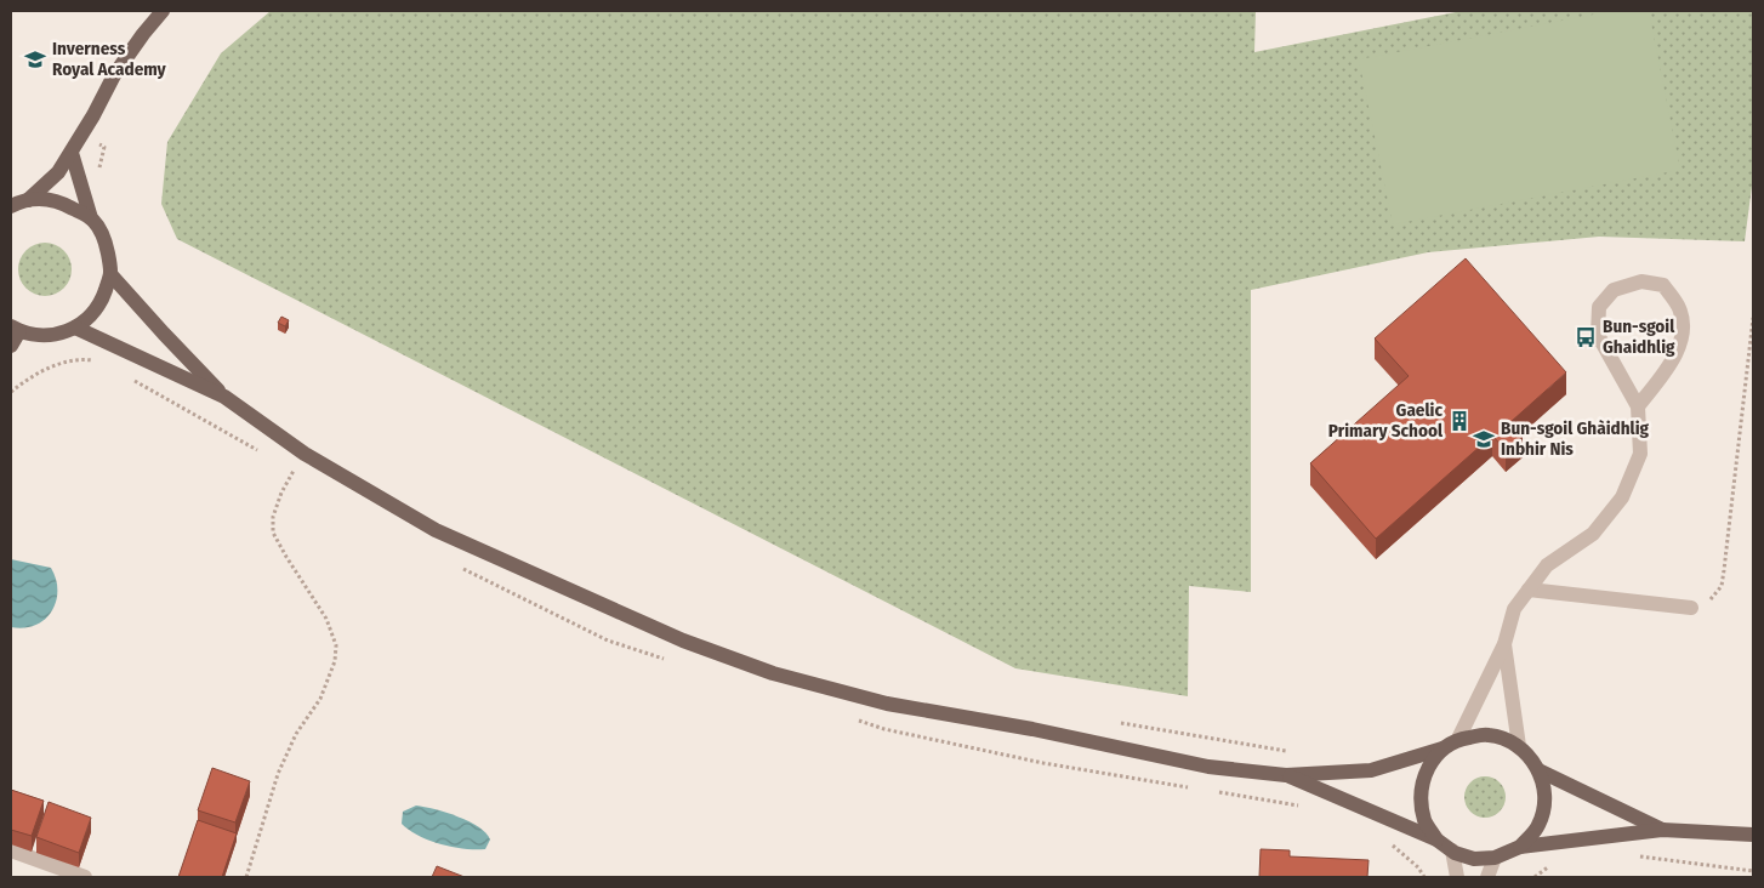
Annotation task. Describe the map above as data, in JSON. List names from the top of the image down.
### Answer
{
  "places": {
    "school or university": ["Inverness Royal Academy", "Bun-sgoil Ghàidhlig Inbhir Nis"],
    "bus stop": ["Bun-sgoil Ghaidhlig"],
    "building": ["Gaelic Primary School"]
  }
}
